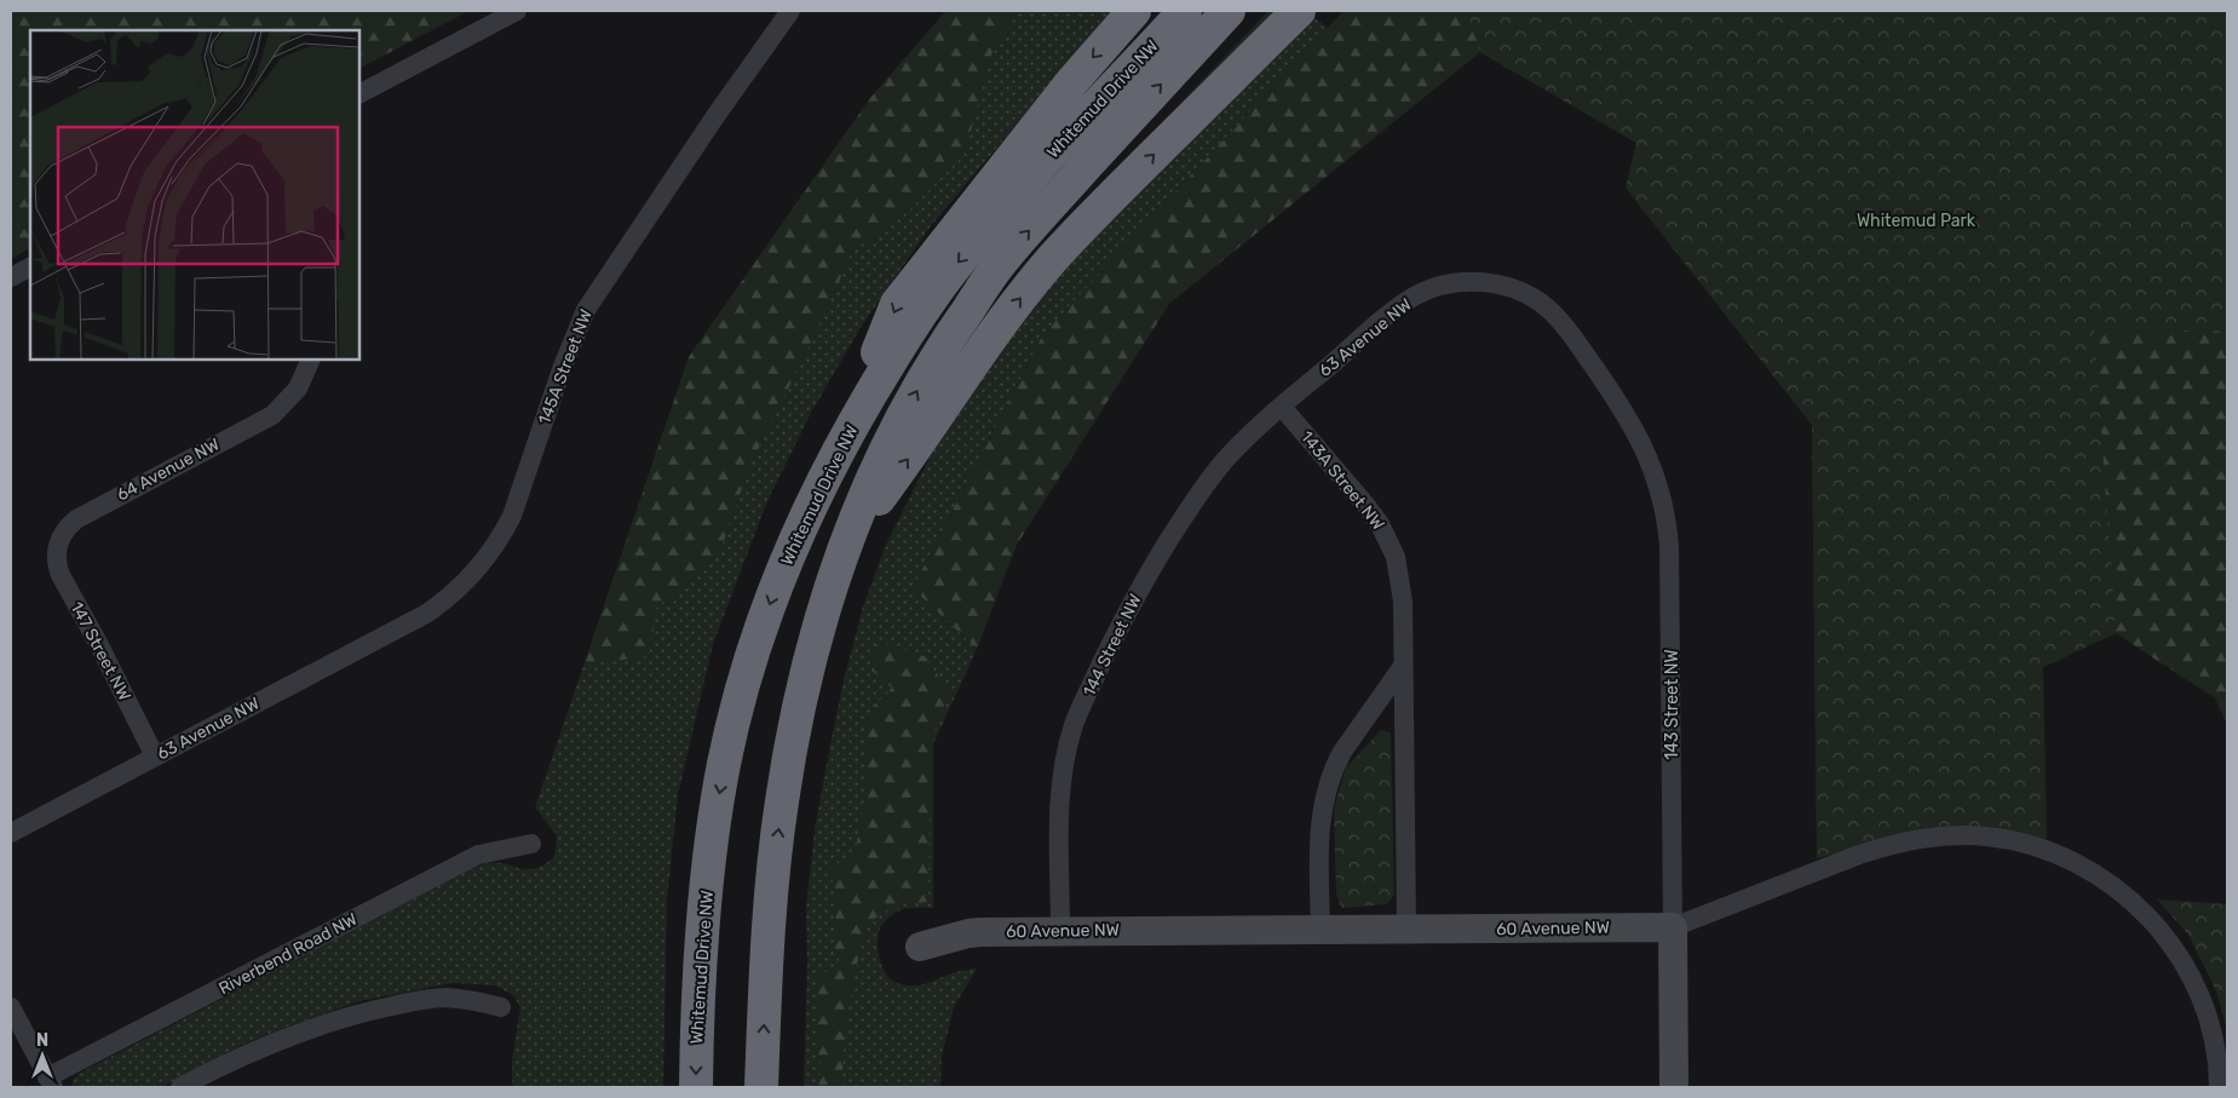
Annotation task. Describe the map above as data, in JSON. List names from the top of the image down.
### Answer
{
  "streets": {
    "highway": ["Whitemud Drive NW"],
    "street": [
      "63 Avenue NW",
      "145A Street NW",
      "64 Avenue NW",
      "143A Street NW",
      "144 Street NW",
      "147 Street NW",
      "143 Street NW",
      "60 Avenue NW",
      "Riverbend Road NW"
    ]
  },
  "crossings": [
    ["63 Avenue NW", "145A Street NW"],
    ["63 Avenue NW", "143A Street NW"],
    ["63 Avenue NW", "144 Street NW"],
    ["63 Avenue NW", "147 Street NW"],
    ["63 Avenue NW", "143 Street NW"],
    ["64 Avenue NW", "147 Street NW"],
    ["143A Street NW", "144 Street NW"],
    ["143A Street NW", "60 Avenue NW"],
    ["144 Street NW", "60 Avenue NW"],
    ["143 Street NW", "60 Avenue NW"]
  ],
  "parks": ["Whitemud Park"],
  "north": "top"
}
